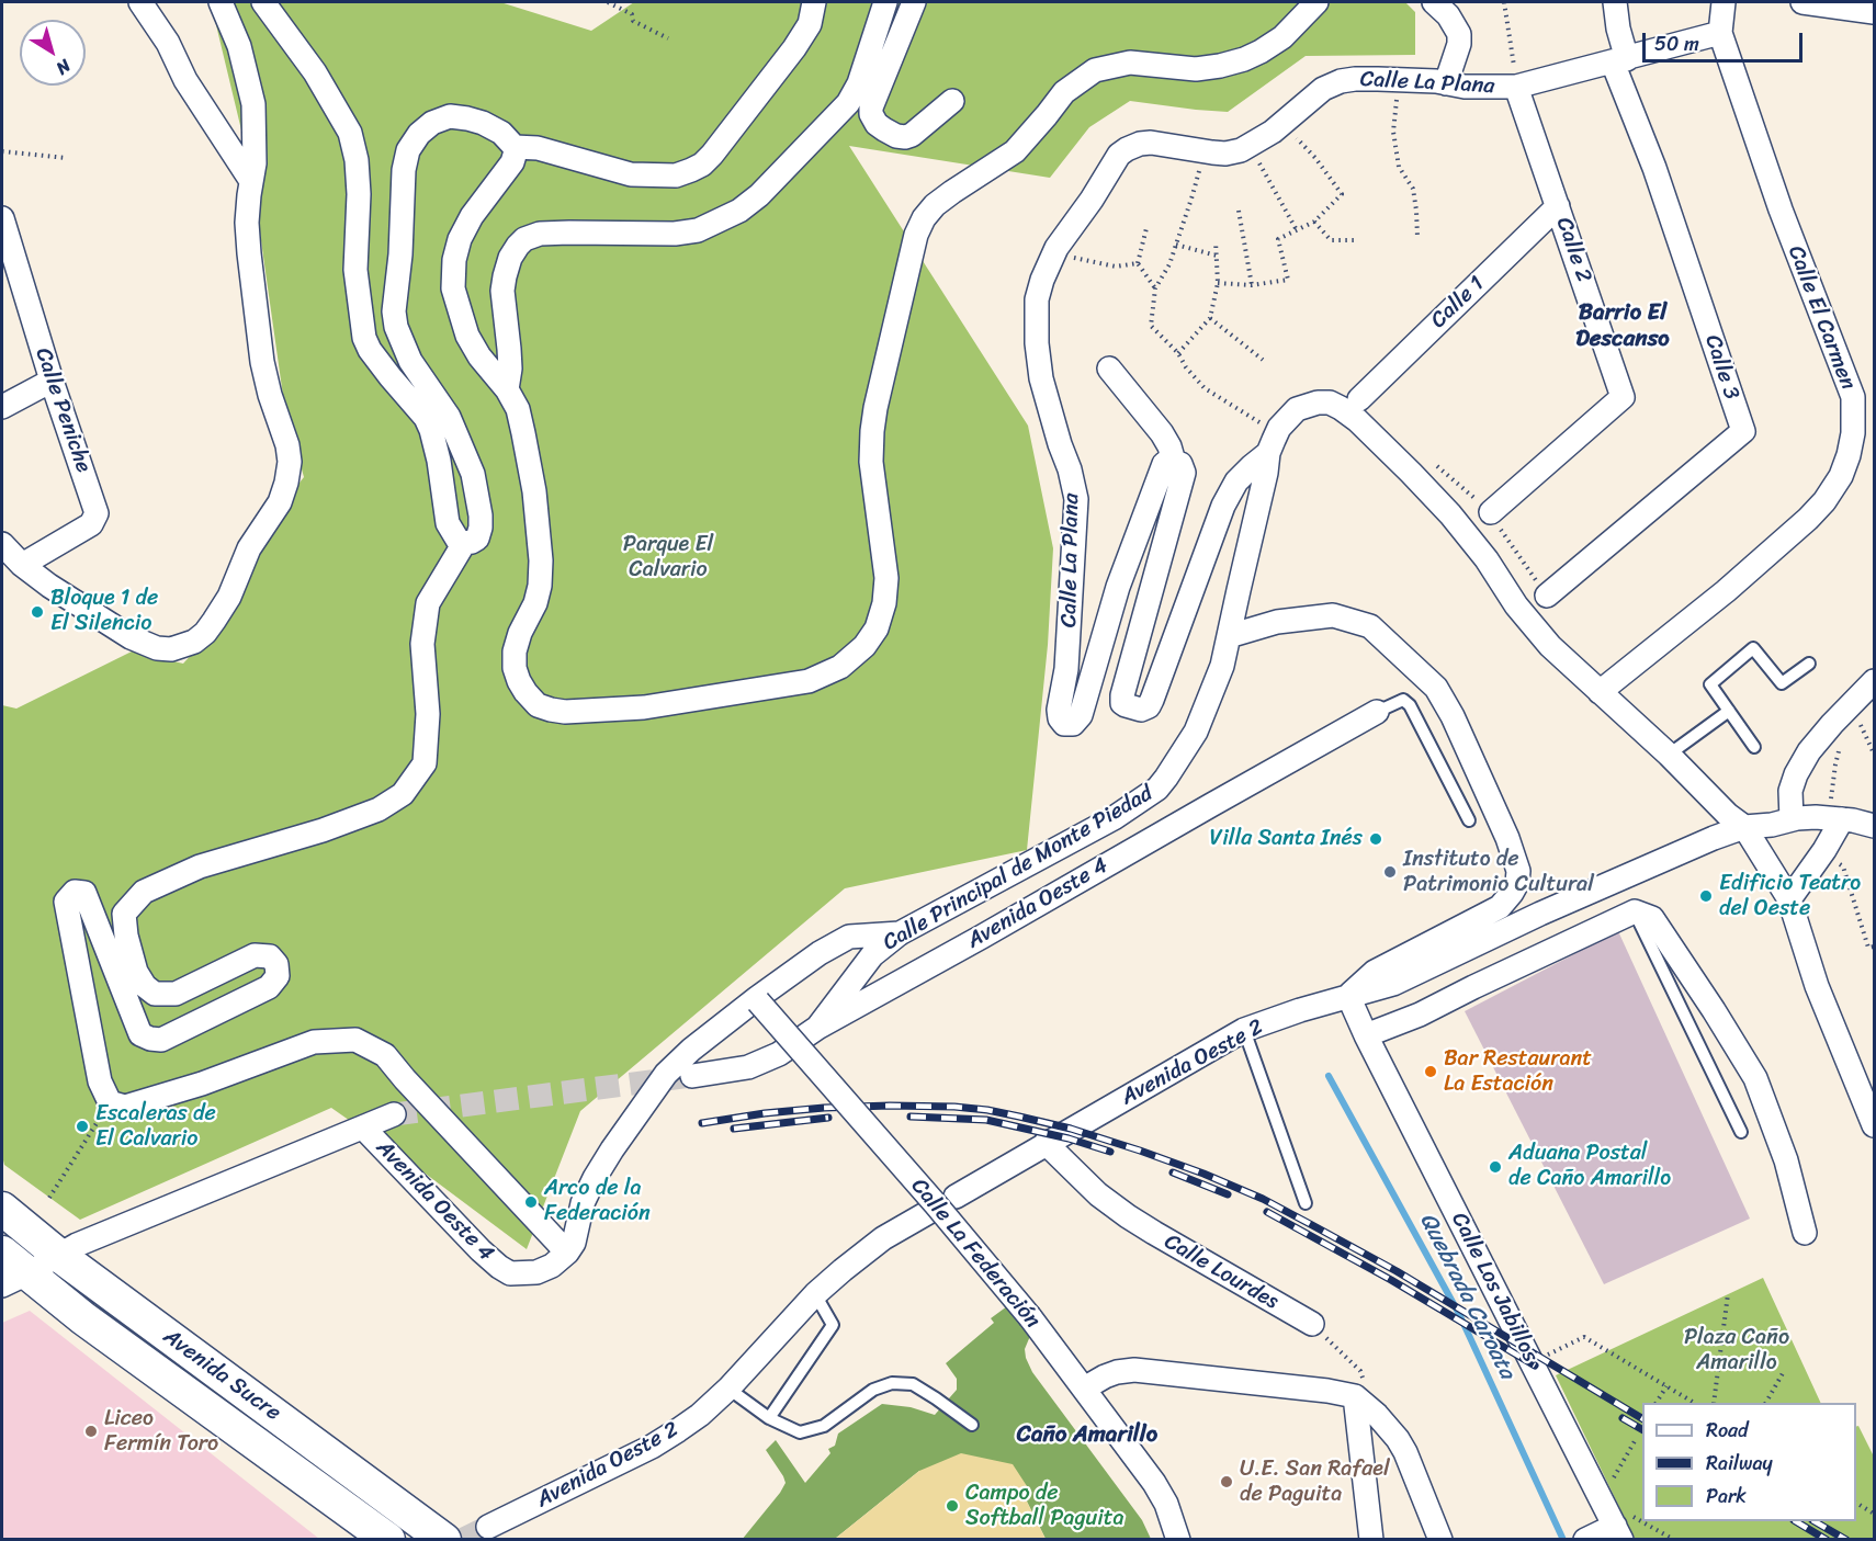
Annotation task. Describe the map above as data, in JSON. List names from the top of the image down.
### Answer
{
  "streets": {
    "main road": ["Avenida Sucre"],
    "street": [
      "Calle La Plana",
      "Calle 2",
      "Calle 1",
      "Calle El Carmen",
      "Calle 3",
      "Calle Peniche",
      "Calle Principal de Monte Piedad",
      "Avenida Oeste 4",
      "Avenida Oeste 2",
      "Calle La Federación",
      "Calle Lourdes",
      "Calle Los Jabillos"
    ]
  },
  "crossings": [
    ["Calle La Plana", "Calle 2"],
    ["Calle La Plana", "Calle El Carmen"],
    ["Calle La Plana", "Calle 3"],
    ["Calle 2", "Calle 1"],
    ["Calle Principal de Monte Piedad", "Avenida Oeste 4"],
    ["Calle Principal de Monte Piedad", "Avenida Oeste 2"],
    ["Avenida Oeste 4", "Avenida Sucre"],
    ["Avenida Oeste 2", "Calle Lourdes"],
    ["Avenida Oeste 2", "Calle Los Jabillos"]
  ],
  "districts": ["Barrio El Descanso", "Caño Amarillo"],
  "water": ["Quebrada Caroata"],
  "parks": ["Parque El Calvario", "Plaza Caño Amarillo"],
  "places": [
    "Bloque 1 de El Silencio",
    "Villa Santa Inés",
    "Instituto de Patrimonio Cultural",
    "Edificio Teatro del Oeste",
    "Bar Restaurant La Estación",
    "Escaleras de El Calvario",
    "Aduana Postal de Caño Amarillo",
    "Arco de la Federación",
    "Liceo Fermín Toro",
    "U.E. San Rafael de Paguita",
    "Campo de Softball Paguita"
  ],
  "legend": ["Road", "Railway", "Park"],
  "scale_bar": "50 m",
  "north": "bottom right"
}
